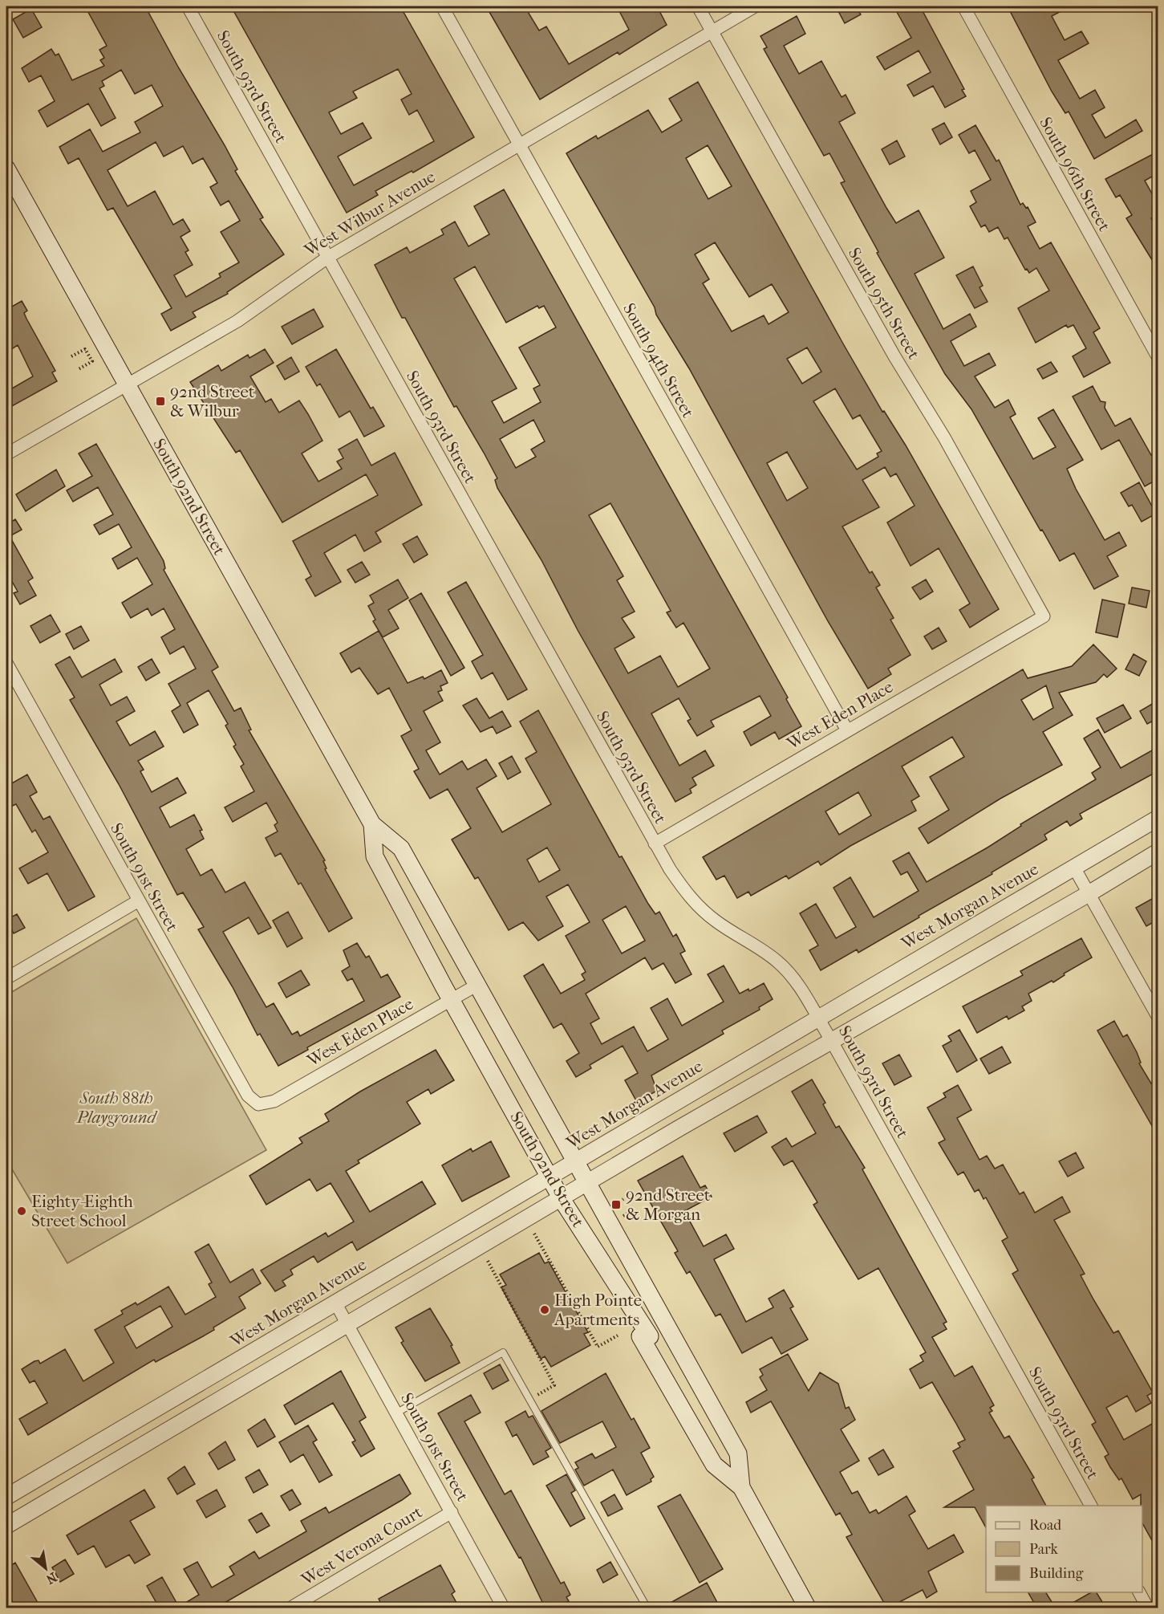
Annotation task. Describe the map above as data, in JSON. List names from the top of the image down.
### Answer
{
  "streets": {
    "main road": ["South 92nd Street"],
    "street": [
      "South 93rd Street",
      "South 96th Street",
      "West Wilbur Avenue",
      "South 95th Street",
      "South 94th Street",
      "West Eden Place",
      "South 91st Street",
      "West Morgan Avenue",
      "West Verona Court"
    ]
  },
  "crossings": [
    ["South 93rd Street", "West Wilbur Avenue"],
    ["South 93rd Street", "West Eden Place"],
    ["South 93rd Street", "West Morgan Avenue"],
    ["West Wilbur Avenue", "South 95th Street"],
    ["West Wilbur Avenue", "South 94th Street"],
    ["West Wilbur Avenue", "South 92nd Street"],
    ["South 95th Street", "West Eden Place"],
    ["South 94th Street", "West Eden Place"],
    ["South 92nd Street", "West Eden Place"],
    ["South 92nd Street", "West Morgan Avenue"],
    ["West Eden Place", "South 91st Street"],
    ["South 91st Street", "West Morgan Avenue"],
    ["South 91st Street", "West Verona Court"]
  ],
  "parks": ["South 88th Playground"],
  "places": {
    "transit": ["92nd Street & Wilbur", "92nd Street & Morgan"],
    "other": ["Eighty-Eighth Street School", "High Pointe Apartments"]
  },
  "legend": ["Road", "Park", "Building"],
  "north": "bottom right"
}
